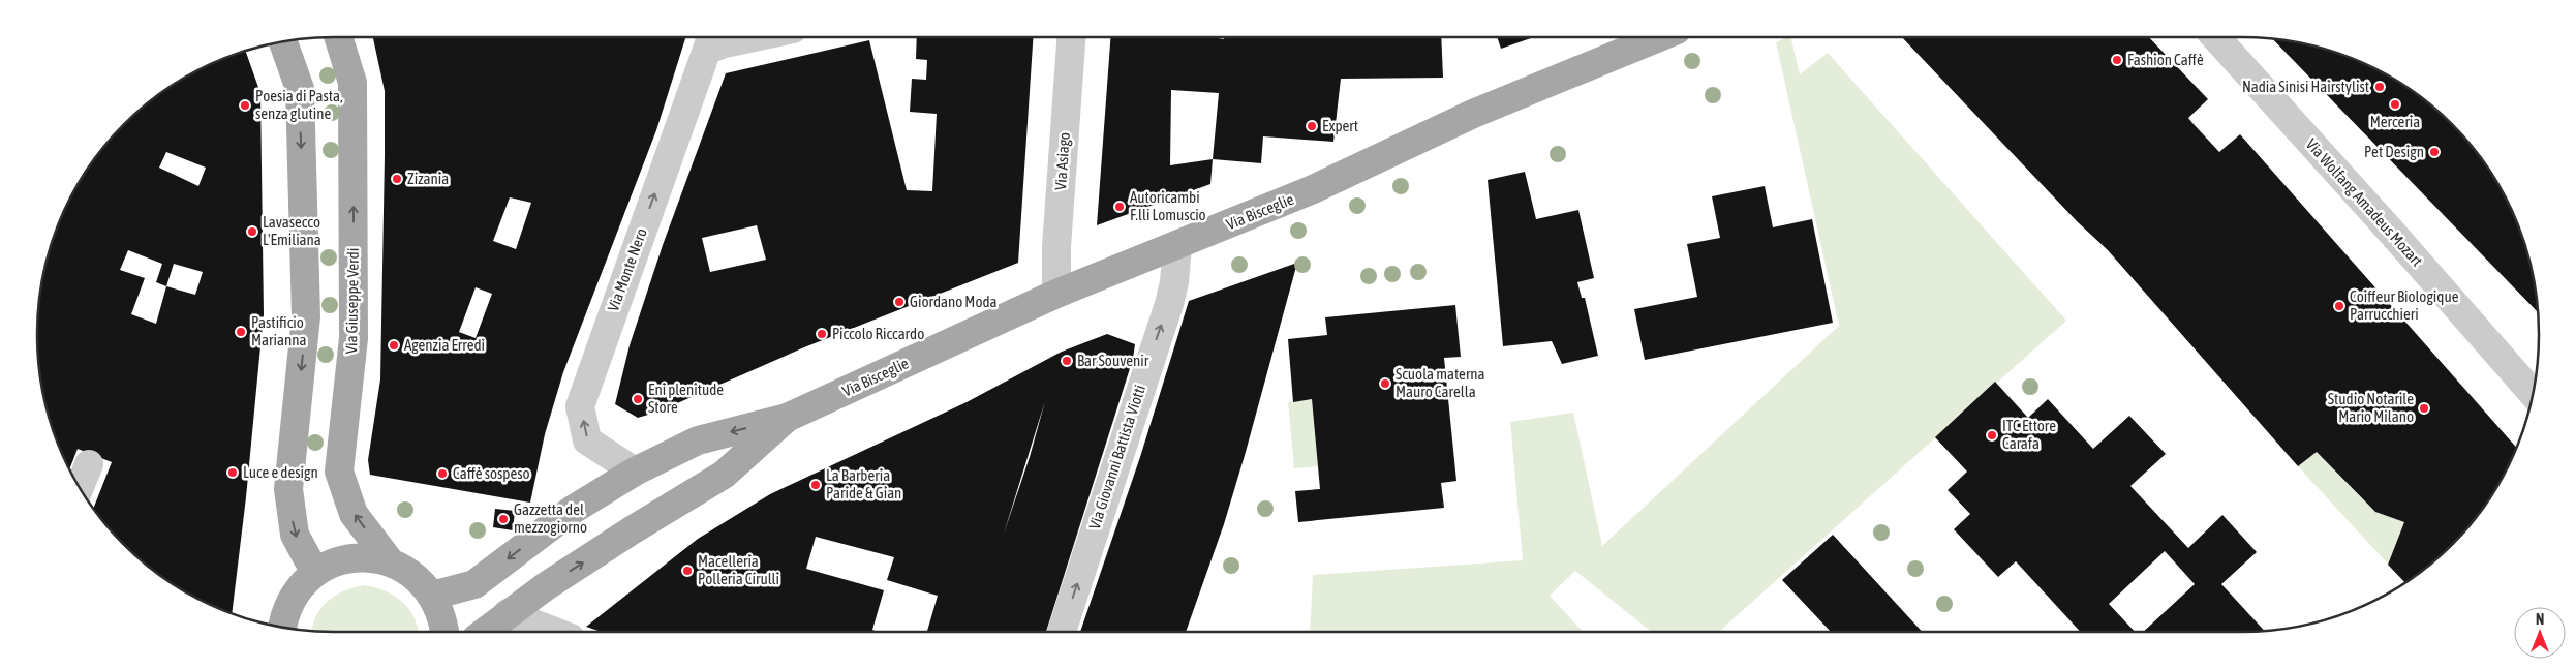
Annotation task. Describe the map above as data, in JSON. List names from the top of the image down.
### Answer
{
  "streets": {
    "main road": ["Via Bisceglie", "Via Giuseppe Verdi"],
    "street": [
      "Via Asiago",
      "Via Wolfang Amadeus Mozart",
      "Via Monte Nero",
      "Via Giovanni Battista Viotti"
    ]
  },
  "crossings": [
    ["Via Asiago", "Via Bisceglie"],
    ["Via Bisceglie", "Via Monte Nero"],
    ["Via Bisceglie", "Via Giuseppe Verdi"],
    ["Via Bisceglie", "Via Giovanni Battista Viotti"]
  ],
  "one_way": ["Via Monte Nero", "Via Giovanni Battista Viotti"],
  "places": [
    "Fashion Caffè",
    "Nadia Sinisi Hairstylist",
    "Merceria",
    "Poesia di Pasta, senza glutine",
    "Expert",
    "Pet Design",
    "Zizania",
    "Autoricambi F.lli Lomuscio",
    "Lavasecco L'Emiliana",
    "Giordano Moda",
    "Coiffeur Biologique Parrucchieri",
    "Pastificio Marianna",
    "Piccolo Riccardo",
    "Agenzia Erredì",
    "Bar Souvenir",
    "Scuola materna Mauro Carella",
    "Eni plenitude Store",
    "Studio Notarile Mario Milano",
    "ITC Ettore Carafa",
    "Luce e design",
    "Caffè sospeso",
    "La Barberia Paride & Gian",
    "Gazzetta del mezzogiorno",
    "Macelleria Polleria Cirulli"
  ],
  "north": "top"
}
